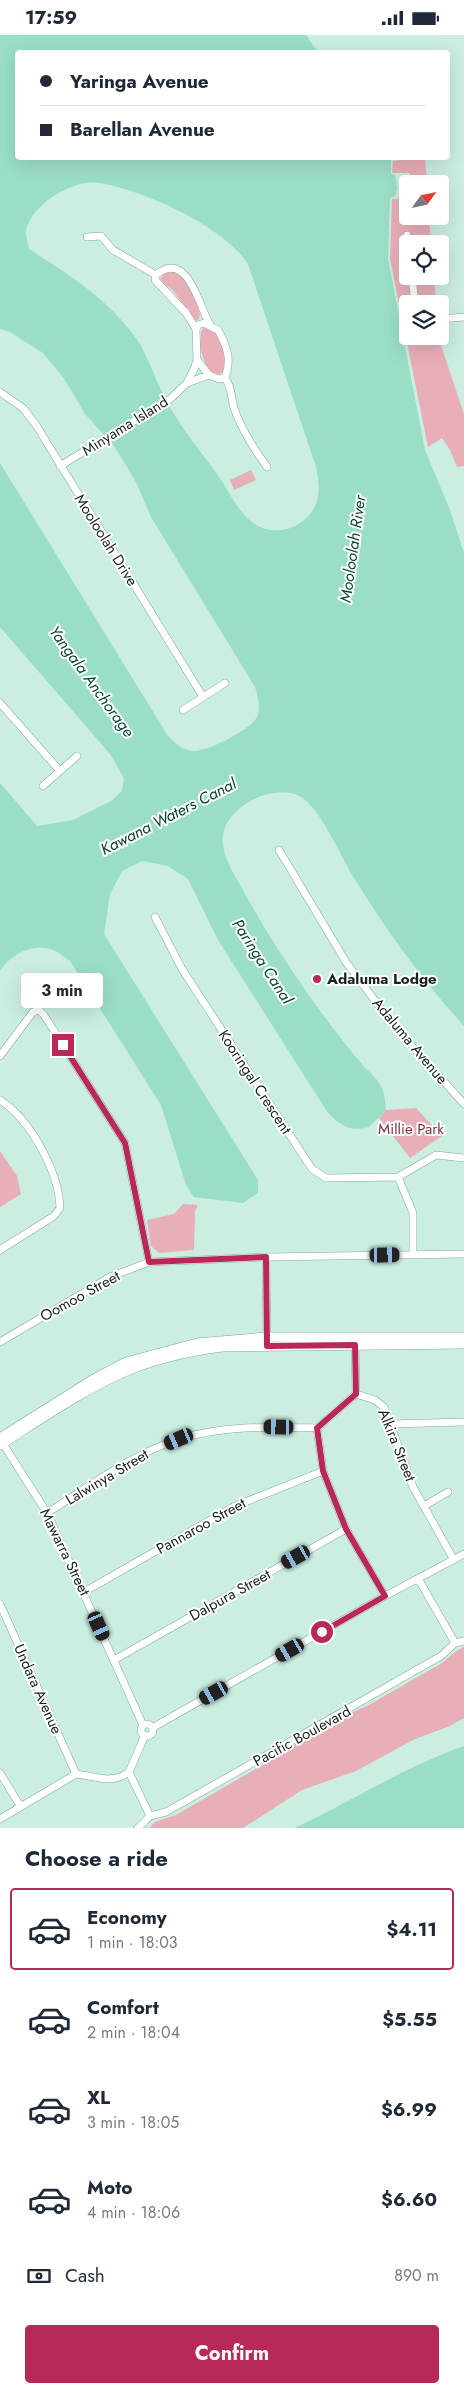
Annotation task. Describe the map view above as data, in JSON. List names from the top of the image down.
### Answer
{
  "streets": {
    "street": [
      "Minyama Island",
      "Mooloolah Drive",
      "Adaluma Avenue",
      "Kooringal Crescent",
      "Oomoo Street",
      "Alkira Street",
      "Lalwinya Street",
      "Pannaroo Street",
      "Mawarra Street",
      "Dalpura Street",
      "Undara Avenue",
      "Pacific Boulevard"
    ]
  },
  "crossings": [
    ["Minyama Island", "Mooloolah Drive"],
    ["Lalwinya Street", "Mawarra Street"],
    ["Pannaroo Street", "Mawarra Street"],
    ["Mawarra Street", "Dalpura Street"]
  ],
  "water": [
    "Mooloolah River",
    "Yangala Anchorage",
    "Kawana Waters Canal",
    "Paringa Canal"
  ],
  "parks": ["Millie Park"],
  "places": ["Adaluma Lodge"],
  "north": "top right",
  "page": {
    "status": "17:59",
    "banner": ["Yaringa Avenue", "Barellan Avenue"],
    "bubble": "3 min",
    "heading": "Choose a ride",
    "list": [
      {
        "name": "Economy",
        "note": "1 min · 18:03",
        "value": "$4.11"
      },
      {
        "name": "Comfort",
        "note": "2 min · 18:04",
        "value": "$5.55"
      },
      {
        "name": "XL",
        "note": "3 min · 18:05",
        "value": "$6.99"
      },
      {
        "name": "Moto",
        "note": "4 min · 18:06",
        "value": "$6.60"
      }
    ],
    "pay": ["Cash", "890 m"],
    "buttons": "Confirm"
  }
}
